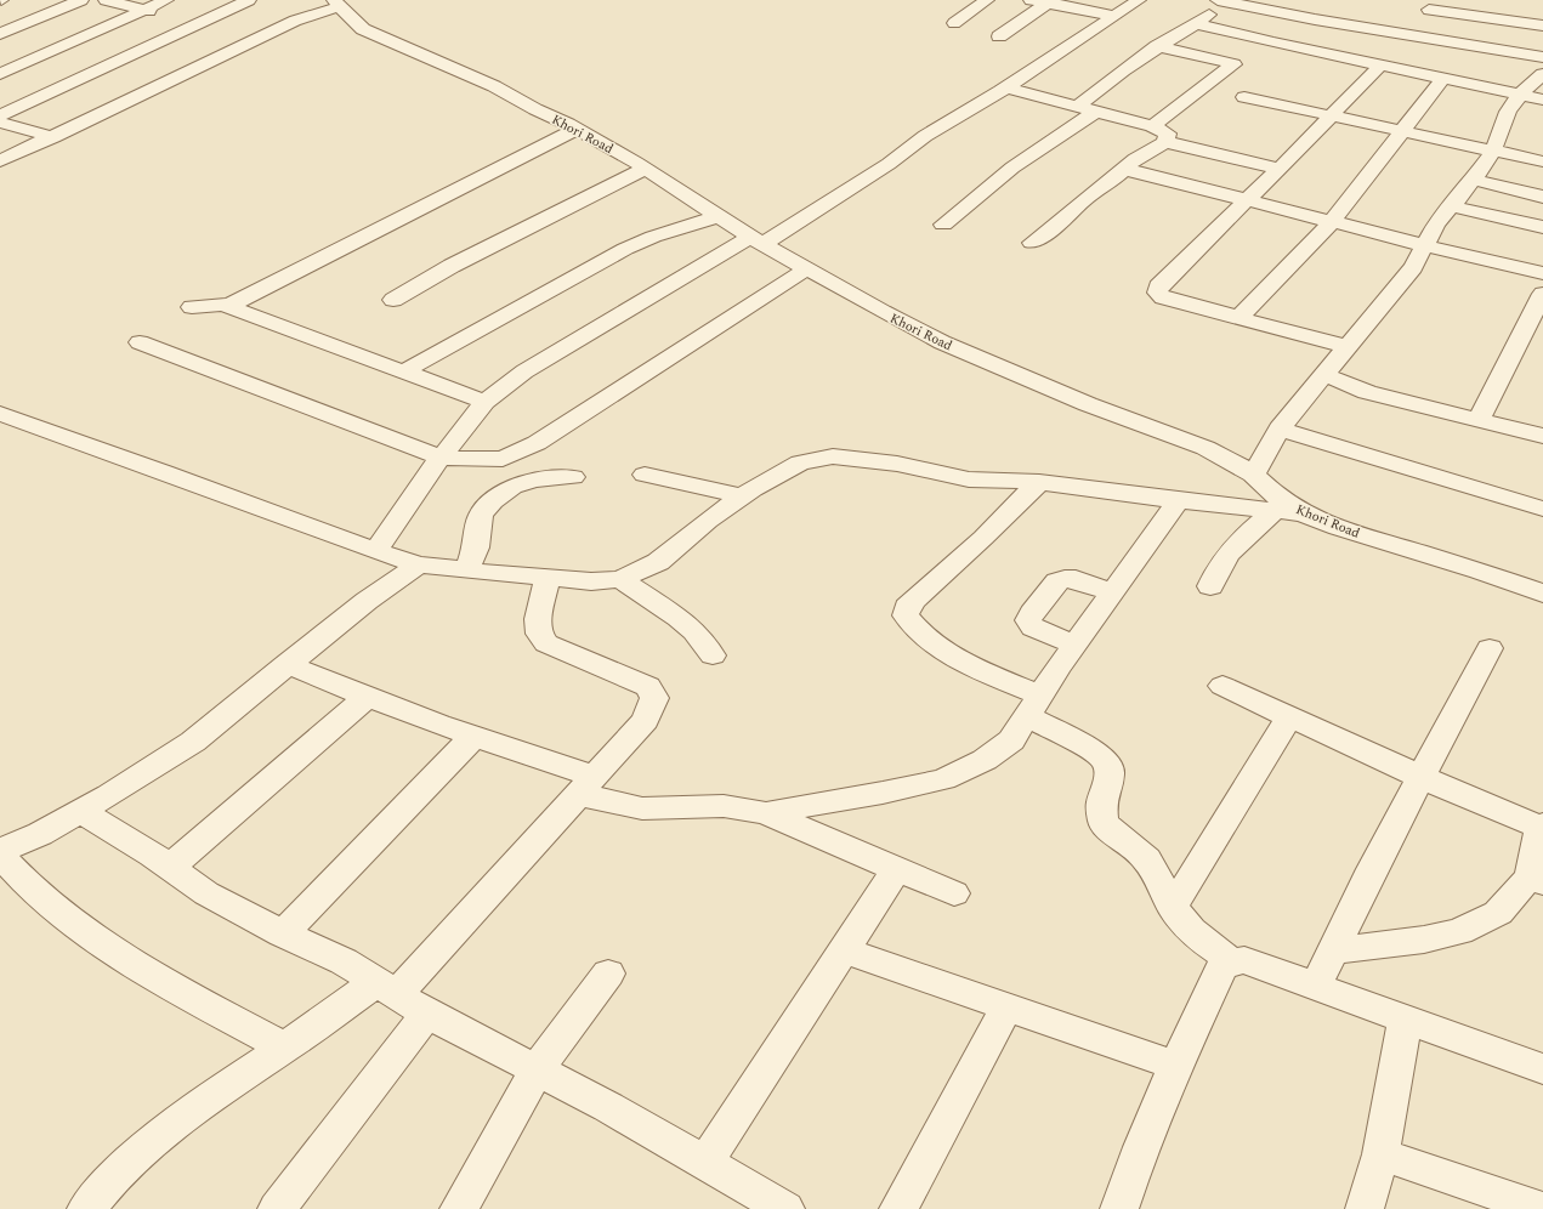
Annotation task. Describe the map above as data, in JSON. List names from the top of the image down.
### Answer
{
  "streets": {
    "street": ["Khori Road"]
  }
}
